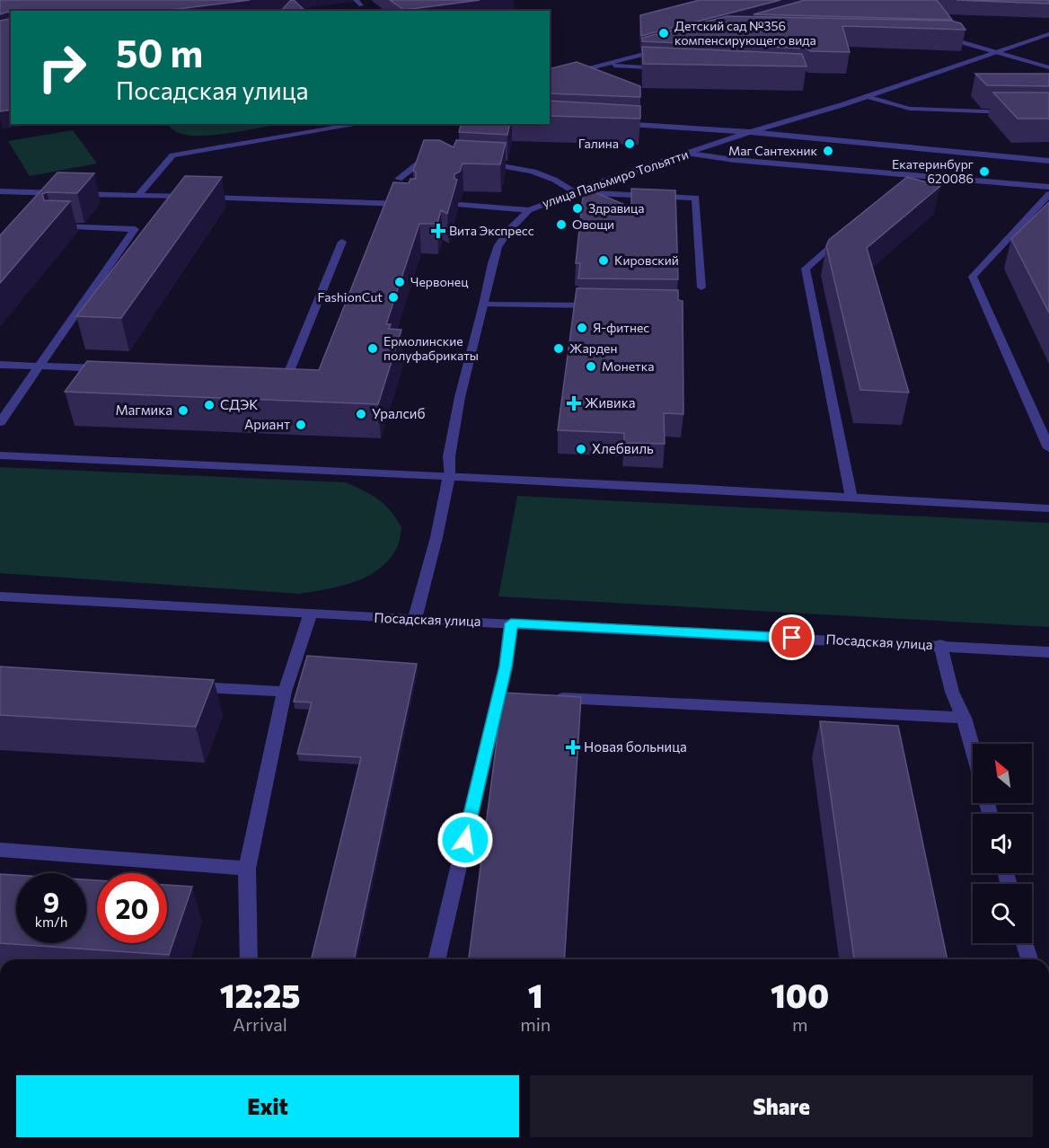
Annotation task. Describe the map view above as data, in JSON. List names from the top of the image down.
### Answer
{
  "streets": {
    "street": ["улица Пальмиро Тольятти", "Посадская улица"]
  },
  "crossings": [
    ["улица Пальмиро Тольятти", "Посадская улица"]
  ],
  "places": {
    "other": [
      "Детский сад №356 компенсирующего вида",
      "Галина",
      "Маг Сантехник",
      "Екатеринбург 620086",
      "Здравица",
      "Овощи",
      "Кировский",
      "Червонец",
      "FashionCut",
      "Я-фитнес",
      "Ермолинские полуфабрикаты",
      "Жарден",
      "Монетка",
      "СДЭК",
      "Магмика",
      "Уралсиб",
      "Ариант",
      "Хлебвиль"
    ],
    "health": ["Вита Экспресс", "Живика", "Новая больница"]
  },
  "north": "top left",
  "page": {
    "turn": ["50 m", "Посадская улица"],
    "speed": "9 km/h",
    "limit": "20",
    "eta": [
      "12:25",
      "Arrival",
      "1",
      "min",
      "100",
      "m"
    ],
    "buttons": ["Exit", "Share"]
  }
}
